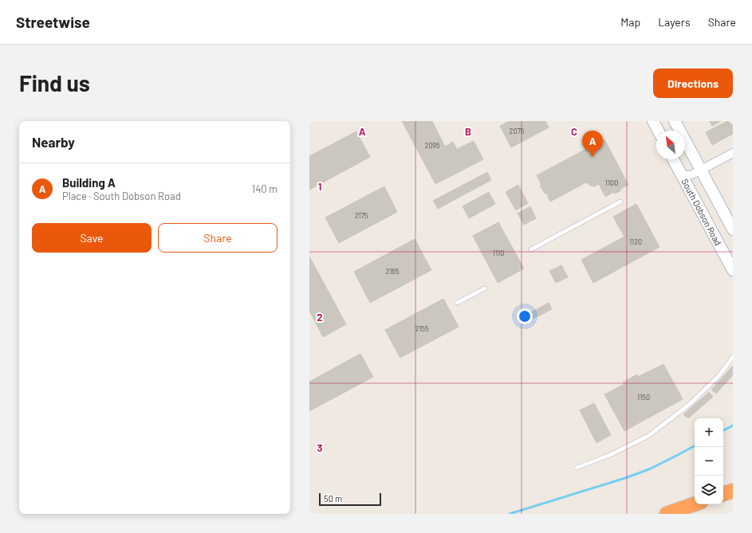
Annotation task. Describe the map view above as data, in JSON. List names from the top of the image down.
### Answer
{
  "streets": {
    "main road": ["South Dobson Road"]
  },
  "house_numbers": [
    "2075",
    "2095",
    "1100",
    "2175",
    "1120",
    "1110",
    "2165",
    "2155",
    "1150"
  ],
  "scale_bar": "50 m",
  "north": "top left",
  "page": {
    "header": "Streetwise",
    "nav": ["Map", "Layers", "Share"],
    "buttons": [
      "Directions",
      ["Save", "Share"]
    ],
    "title": "Find us",
    "heading": "Nearby",
    "pins": "A",
    "list": [
      {
        "mark": "A",
        "name": "Building A",
        "note": "Place · South Dobson Road",
        "value": "140 m"
      }
    ],
    "map_buttons": ["+", "−"],
    "scale": "50 m"
  },
  "grid": {
    "columns": ["A", "B", "C"],
    "rows": ["1", "2", "3"]
  }
}
